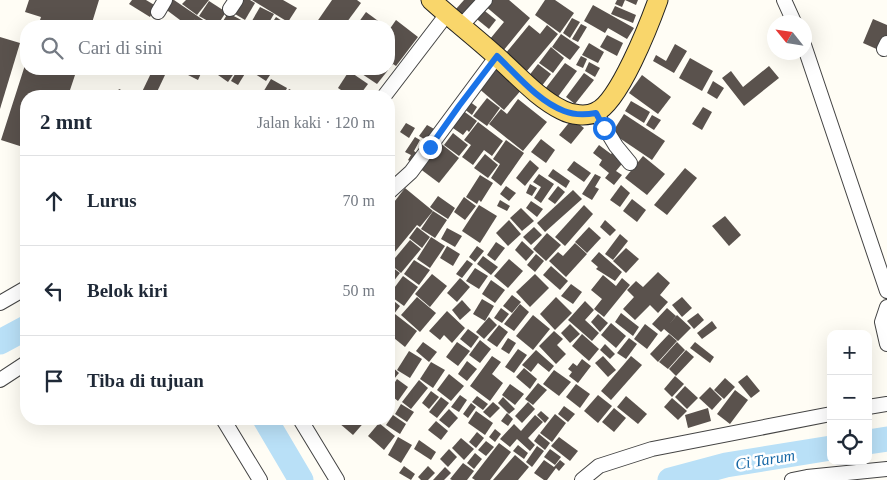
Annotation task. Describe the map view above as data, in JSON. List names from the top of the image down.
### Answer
{
  "water": ["Ci Tarum"],
  "north": "top left",
  "page": {
    "search": "Cari di sini",
    "heading": ["2 mnt", "Jalan kaki · 120 m"],
    "list": [
      ["Lurus", "70 m"],
      ["Belok kiri", "50 m"],
      "Tiba di tujuan"
    ],
    "map_buttons": ["+", "−"]
  }
}
